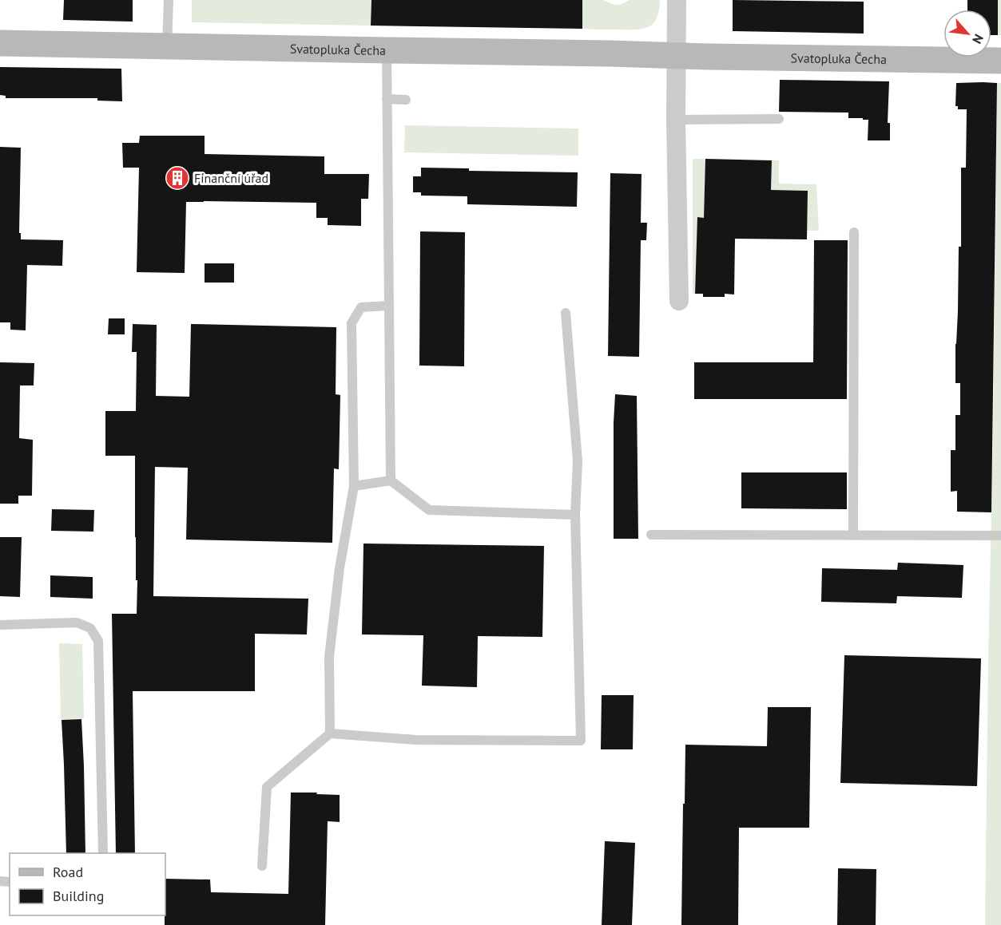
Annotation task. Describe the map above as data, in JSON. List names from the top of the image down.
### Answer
{
  "streets": {
    "street": ["Svatopluka Čecha"]
  },
  "places": {
    "building": ["Finanční úřad"]
  },
  "legend": ["Road", "Building"],
  "north": "bottom right"
}
